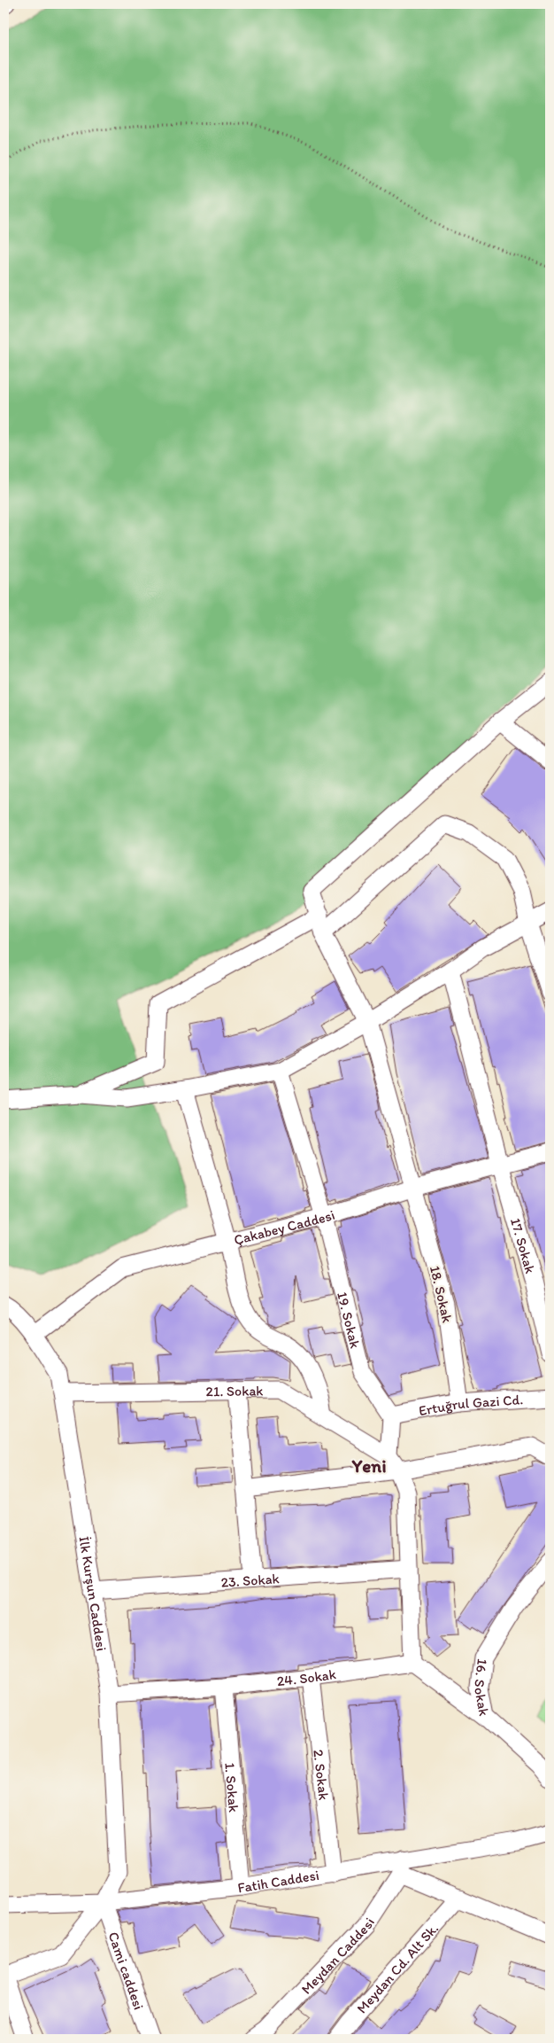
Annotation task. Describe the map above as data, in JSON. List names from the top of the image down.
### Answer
{
  "streets": {
    "street": [
      "Çakabey Caddesi",
      "17. Sokak",
      "18. Sokak",
      "19. Sokak",
      "21. Sokak",
      "Ertuğrul Gazi Cd.",
      "23. Sokak",
      "İlk Kurşun Caddesi",
      "24. Sokak",
      "16. Sokak",
      "2. Sokak",
      "1. Sokak",
      "Fatih Caddesi",
      "Meydan Caddesi",
      "Meydan Cd. Alt Sk.",
      "Cami caddesi"
    ]
  },
  "crossings": [
    ["Çakabey Caddesi", "17. Sokak"],
    ["Çakabey Caddesi", "18. Sokak"],
    ["Çakabey Caddesi", "19. Sokak"],
    ["Çakabey Caddesi", "İlk Kurşun Caddesi"],
    ["18. Sokak", "Ertuğrul Gazi Cd."],
    ["19. Sokak", "Ertuğrul Gazi Cd."],
    ["21. Sokak", "İlk Kurşun Caddesi"],
    ["23. Sokak", "İlk Kurşun Caddesi"],
    ["İlk Kurşun Caddesi", "24. Sokak"],
    ["İlk Kurşun Caddesi", "Fatih Caddesi"],
    ["İlk Kurşun Caddesi", "Cami caddesi"],
    ["24. Sokak", "2. Sokak"],
    ["24. Sokak", "1. Sokak"],
    ["2. Sokak", "Fatih Caddesi"],
    ["1. Sokak", "Fatih Caddesi"],
    ["Fatih Caddesi", "Meydan Caddesi"],
    ["Fatih Caddesi", "Cami caddesi"]
  ],
  "districts": ["Yeni"]
}
